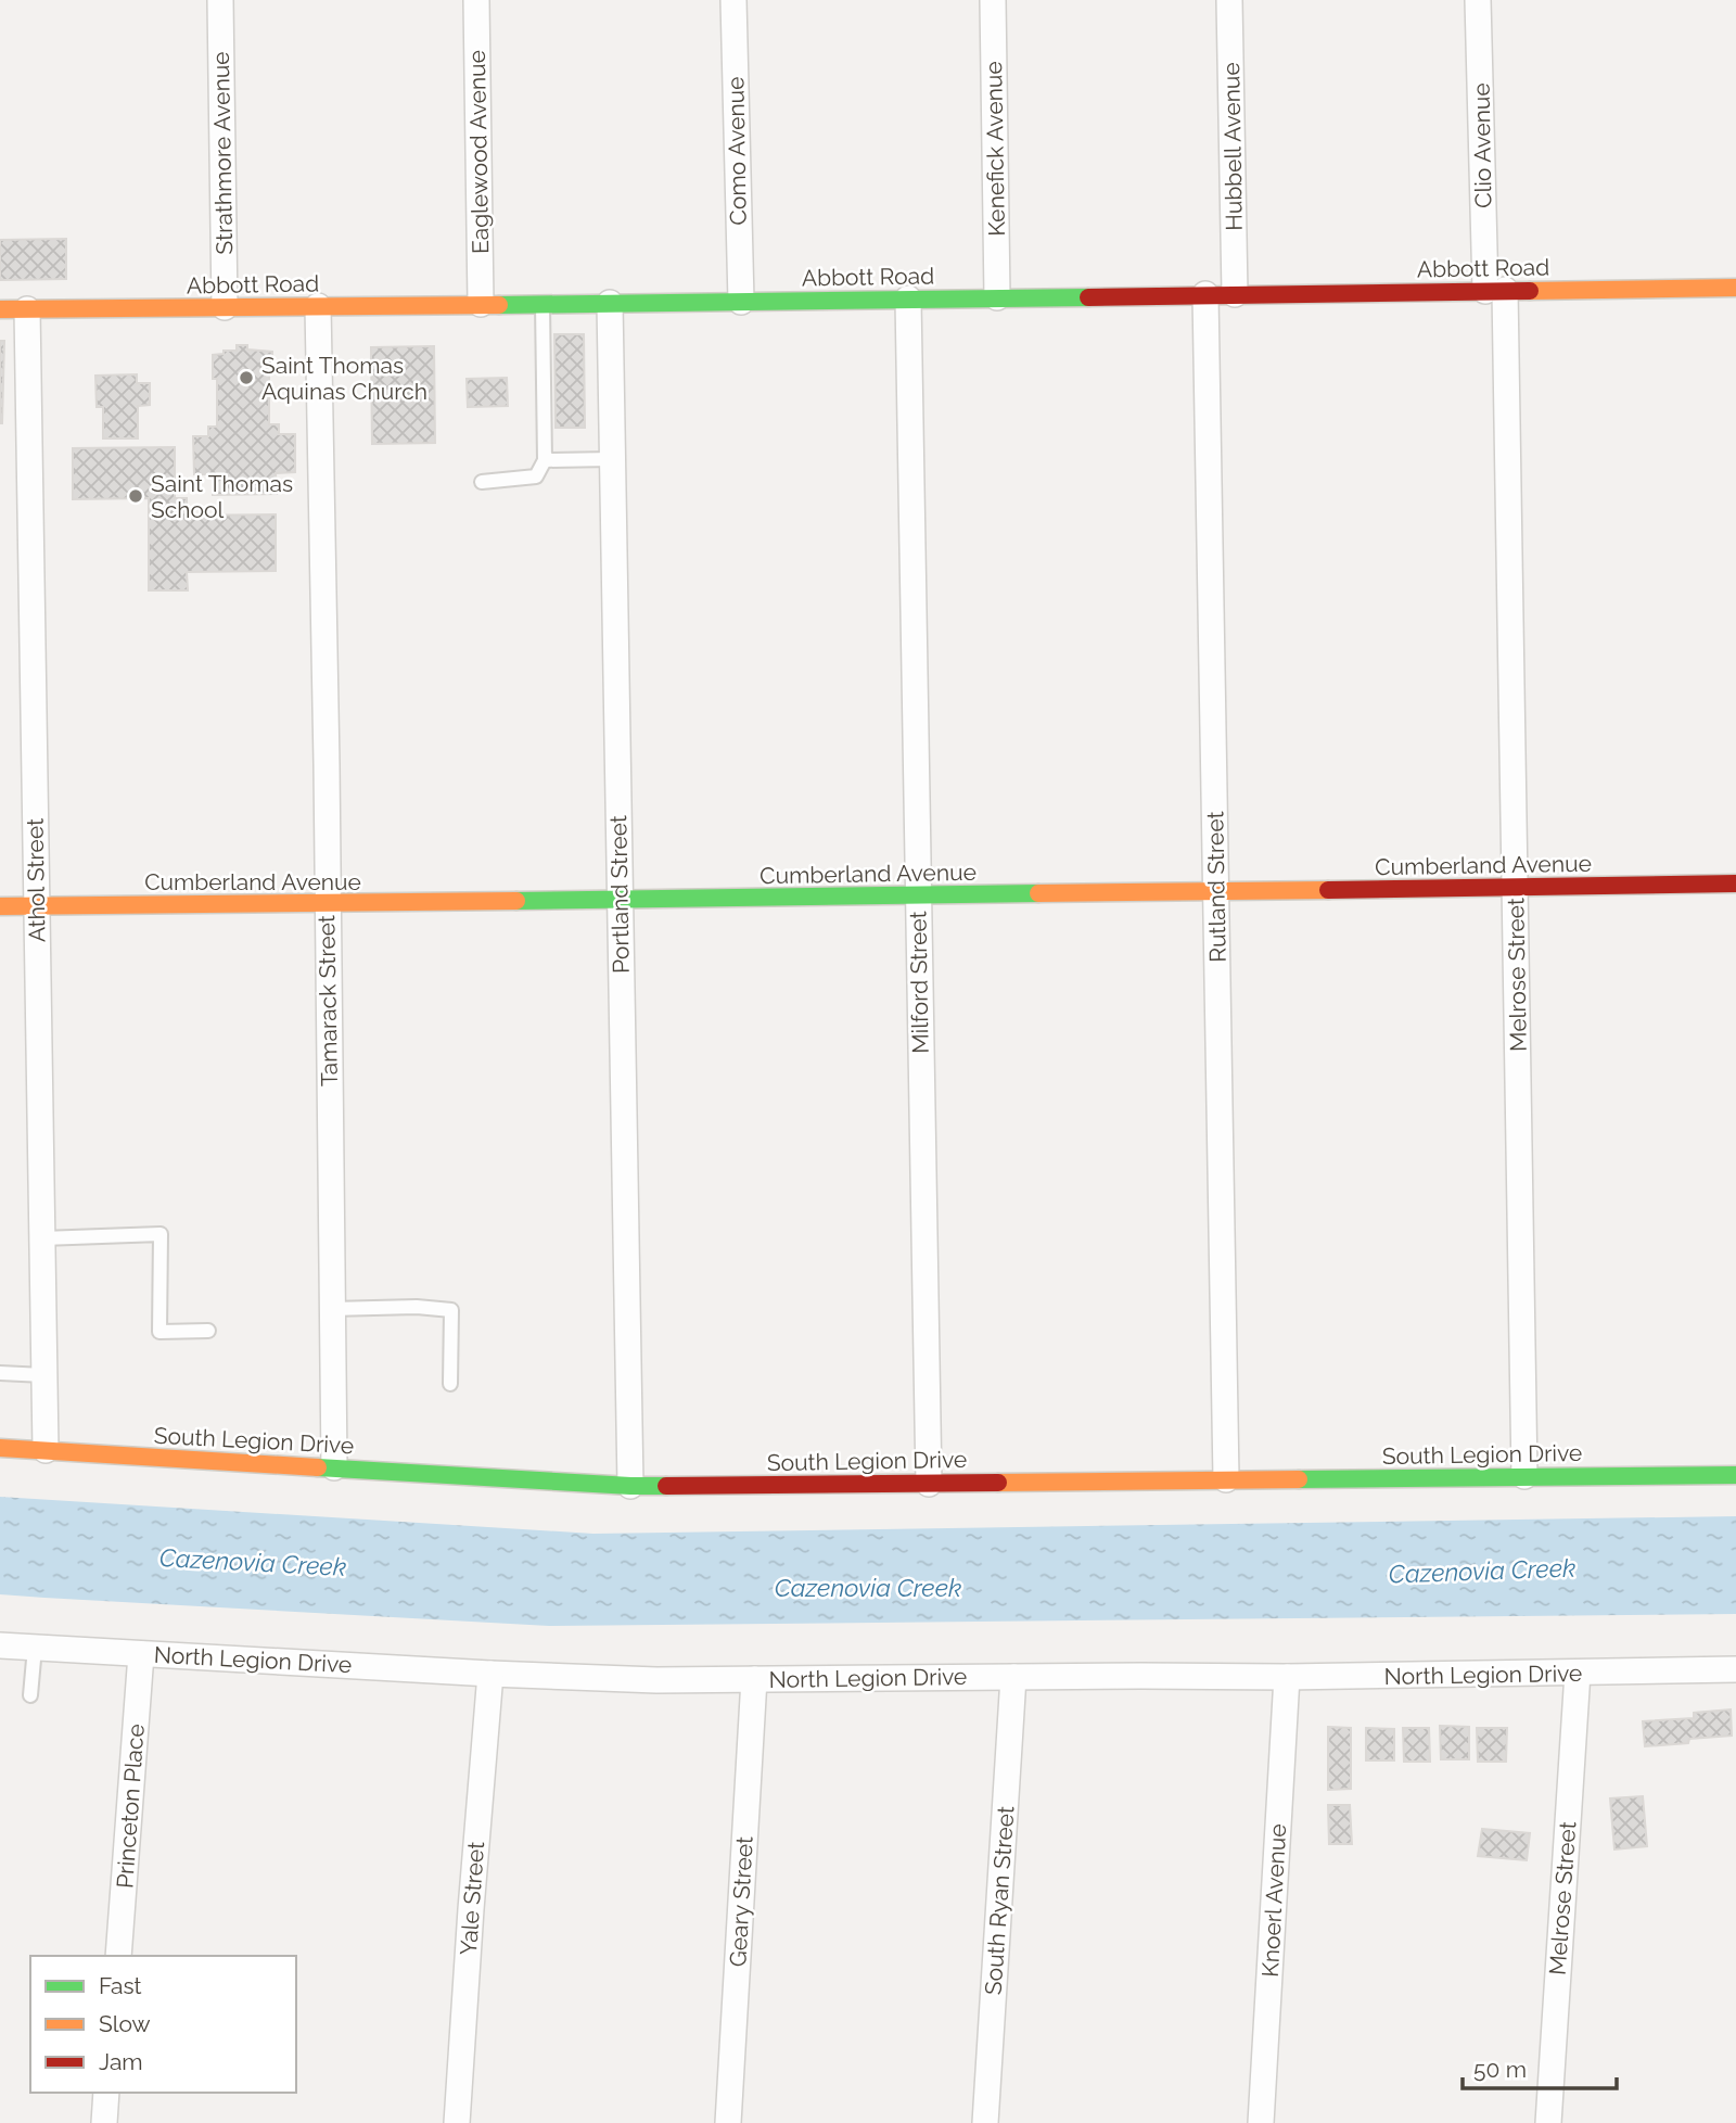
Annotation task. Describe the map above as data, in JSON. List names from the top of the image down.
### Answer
{
  "streets": {
    "street": [
      "Clio Avenue",
      "Hubbell Avenue",
      "Kenefick Avenue",
      "Como Avenue",
      "Eaglewood Avenue",
      "Strathmore Avenue",
      "Abbott Road",
      "Cumberland Avenue",
      "Athol Street",
      "Rutland Street",
      "Portland Street",
      "Melrose Street",
      "Milford Street",
      "Tamarack Street",
      "South Legion Drive",
      "North Legion Drive",
      "Princeton Place",
      "Yale Street",
      "South Ryan Street",
      "Knoerl Avenue",
      "Geary Street"
    ]
  },
  "crossings": [
    ["Clio Avenue", "Abbott Road"],
    ["Clio Avenue", "Melrose Street"],
    ["Hubbell Avenue", "Abbott Road"],
    ["Kenefick Avenue", "Abbott Road"],
    ["Como Avenue", "Abbott Road"],
    ["Eaglewood Avenue", "Abbott Road"],
    ["Strathmore Avenue", "Abbott Road"],
    ["Abbott Road", "Athol Street"],
    ["Abbott Road", "Rutland Street"],
    ["Abbott Road", "Portland Street"],
    ["Abbott Road", "Melrose Street"],
    ["Abbott Road", "Milford Street"],
    ["Abbott Road", "Tamarack Street"],
    ["Cumberland Avenue", "Athol Street"],
    ["Cumberland Avenue", "Rutland Street"],
    ["Cumberland Avenue", "Portland Street"],
    ["Cumberland Avenue", "Melrose Street"],
    ["Cumberland Avenue", "Milford Street"],
    ["Cumberland Avenue", "Tamarack Street"],
    ["Athol Street", "South Legion Drive"],
    ["Rutland Street", "South Legion Drive"],
    ["Portland Street", "South Legion Drive"],
    ["Melrose Street", "South Legion Drive"],
    ["Melrose Street", "North Legion Drive"],
    ["Milford Street", "South Legion Drive"],
    ["Tamarack Street", "South Legion Drive"],
    ["North Legion Drive", "Princeton Place"],
    ["North Legion Drive", "Yale Street"],
    ["North Legion Drive", "South Ryan Street"],
    ["North Legion Drive", "Knoerl Avenue"],
    ["North Legion Drive", "Geary Street"]
  ],
  "water": ["Cazenovia Creek"],
  "places": ["Saint Thomas Aquinas Church", "Saint Thomas School"],
  "legend": ["Fast", "Slow", "Jam"],
  "scale_bar": "50 m"
}
